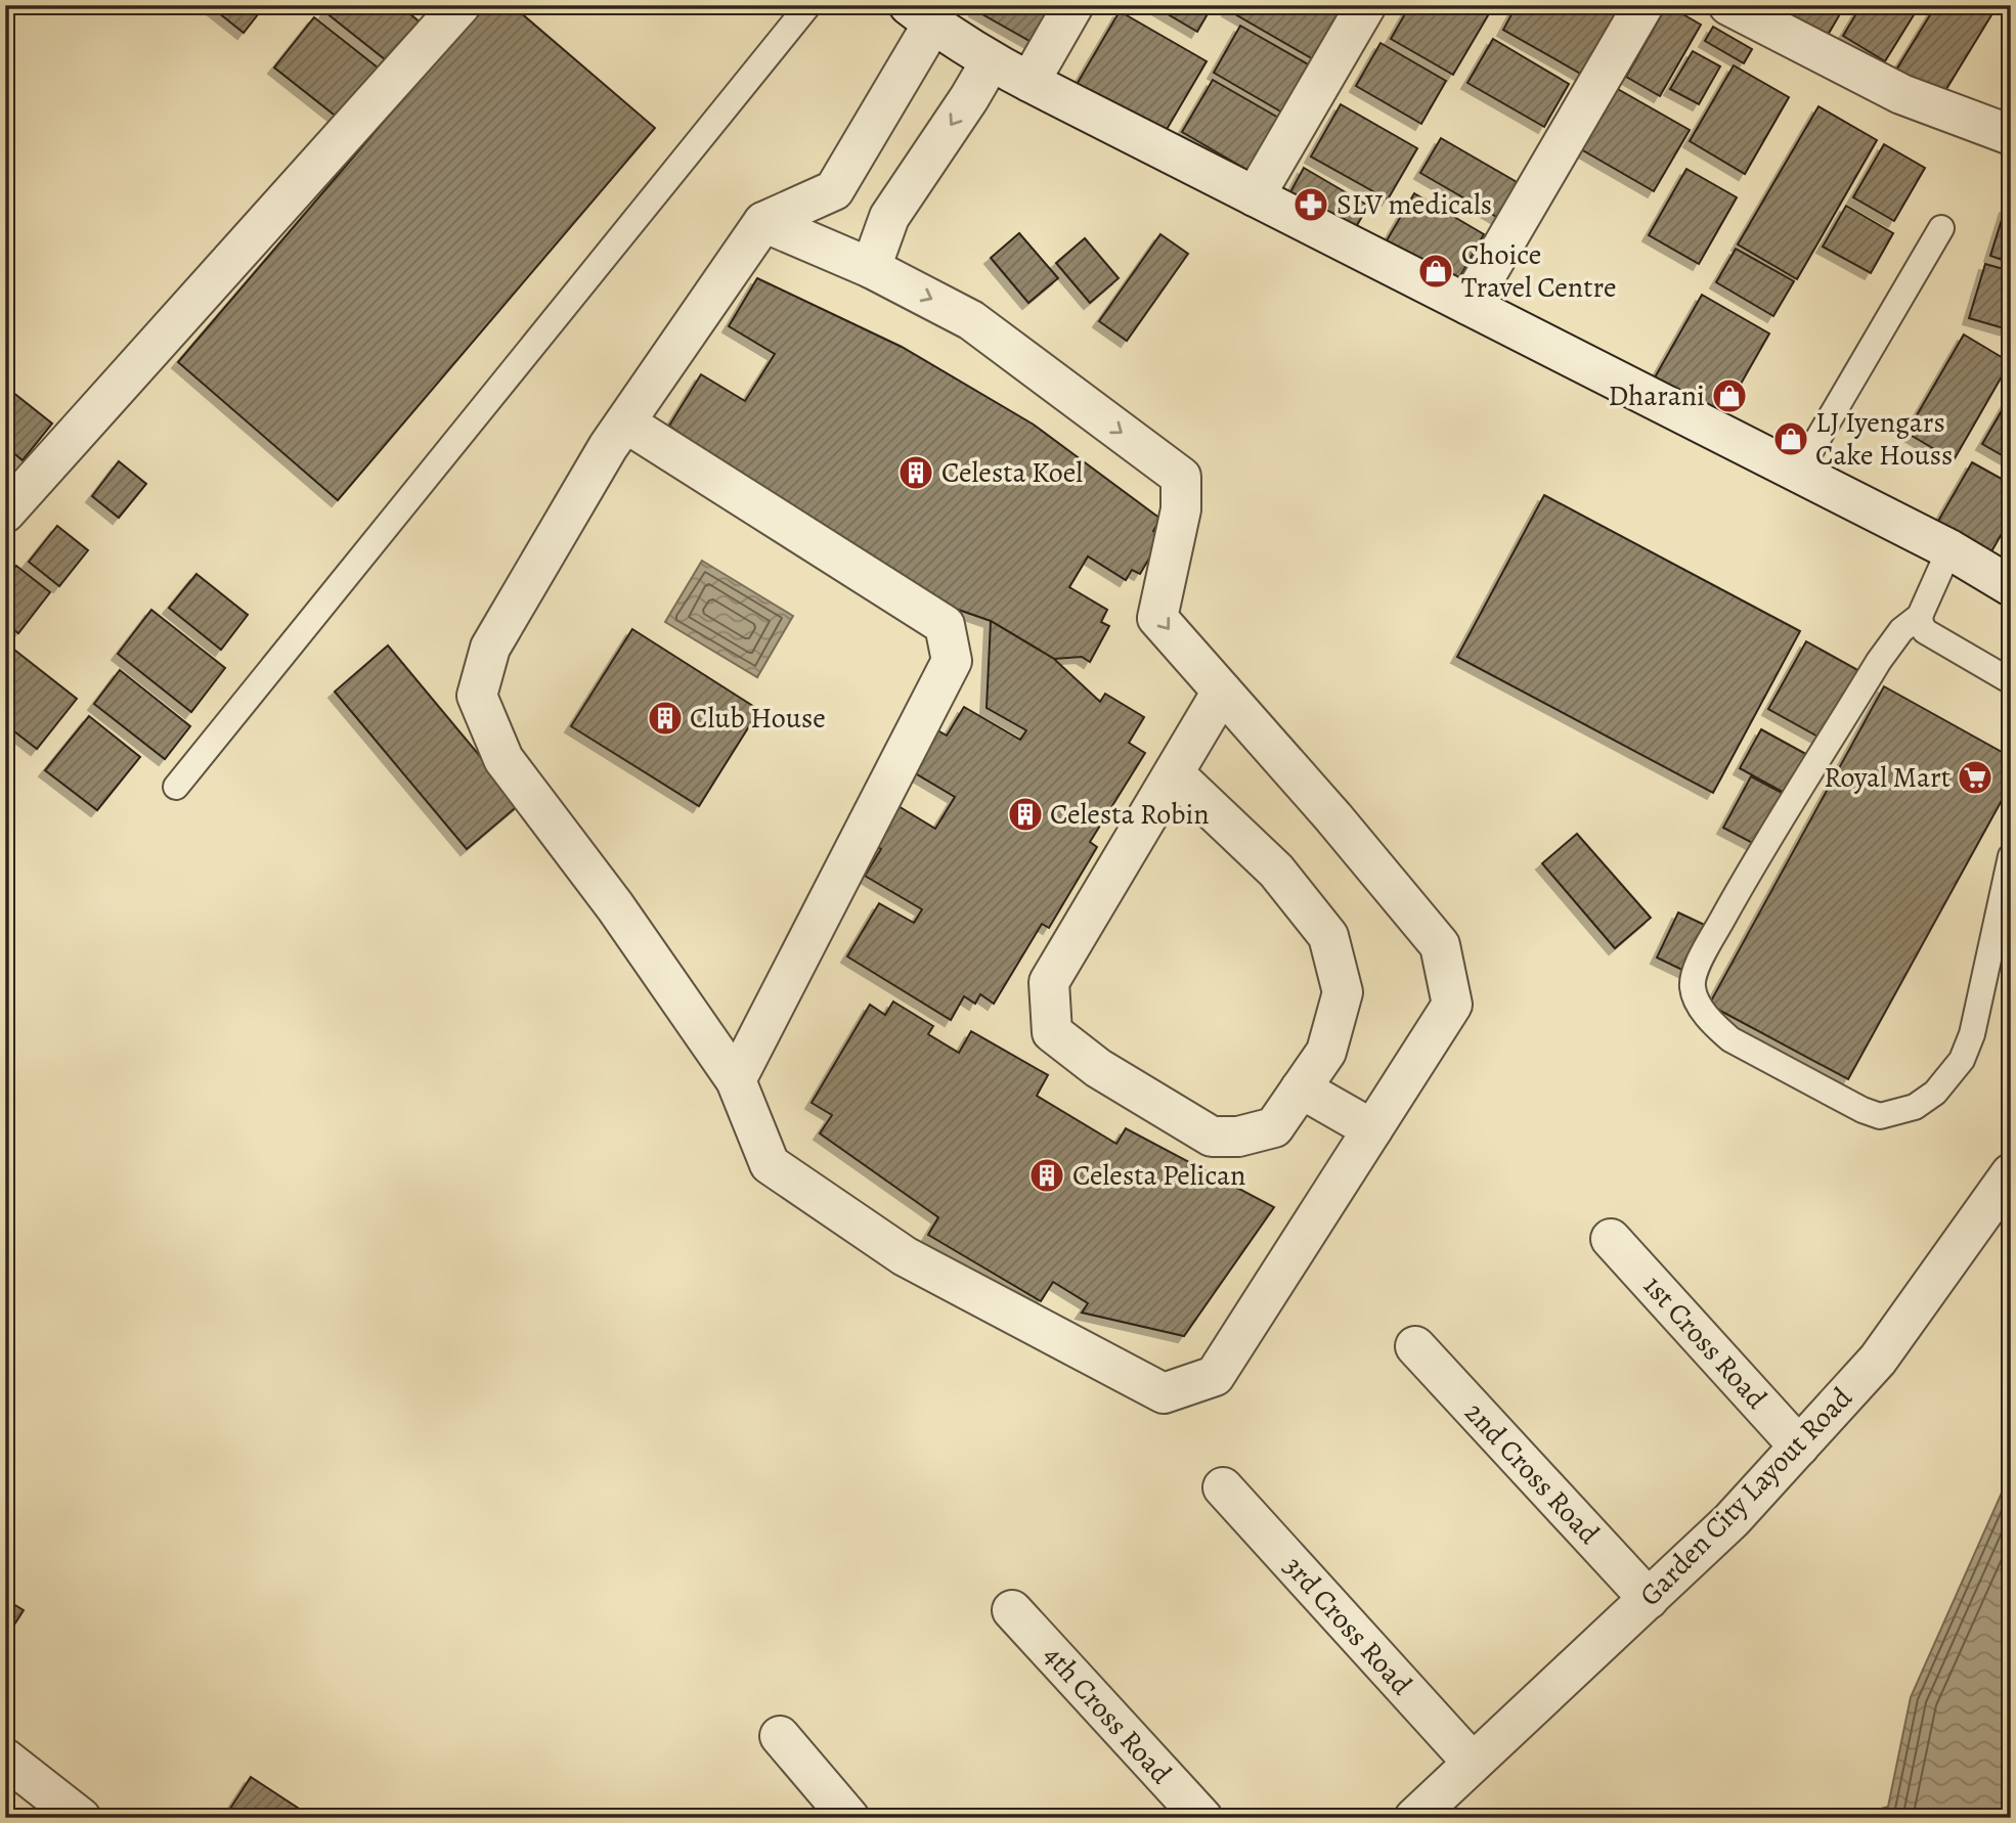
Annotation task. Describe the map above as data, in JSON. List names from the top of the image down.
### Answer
{
  "streets": {
    "street": [
      "1st Cross Road",
      "2nd Cross Road",
      "Garden City Layout Road",
      "3rd Cross Road",
      "4th Cross Road"
    ]
  },
  "crossings": [
    ["1st Cross Road", "Garden City Layout Road"],
    ["2nd Cross Road", "Garden City Layout Road"],
    ["Garden City Layout Road", "3rd Cross Road"]
  ],
  "places": {
    "pharmacy": ["SLV medicals"],
    "shop": ["Choice Travel Centre", "Dharani", "LJ Iyengars Cake Houss"],
    "building": [
      "Celesta Koel",
      "Club House",
      "Celesta Robin",
      "Celesta Pelican"
    ],
    "supermarket": ["Royal Mart"]
  }
}
